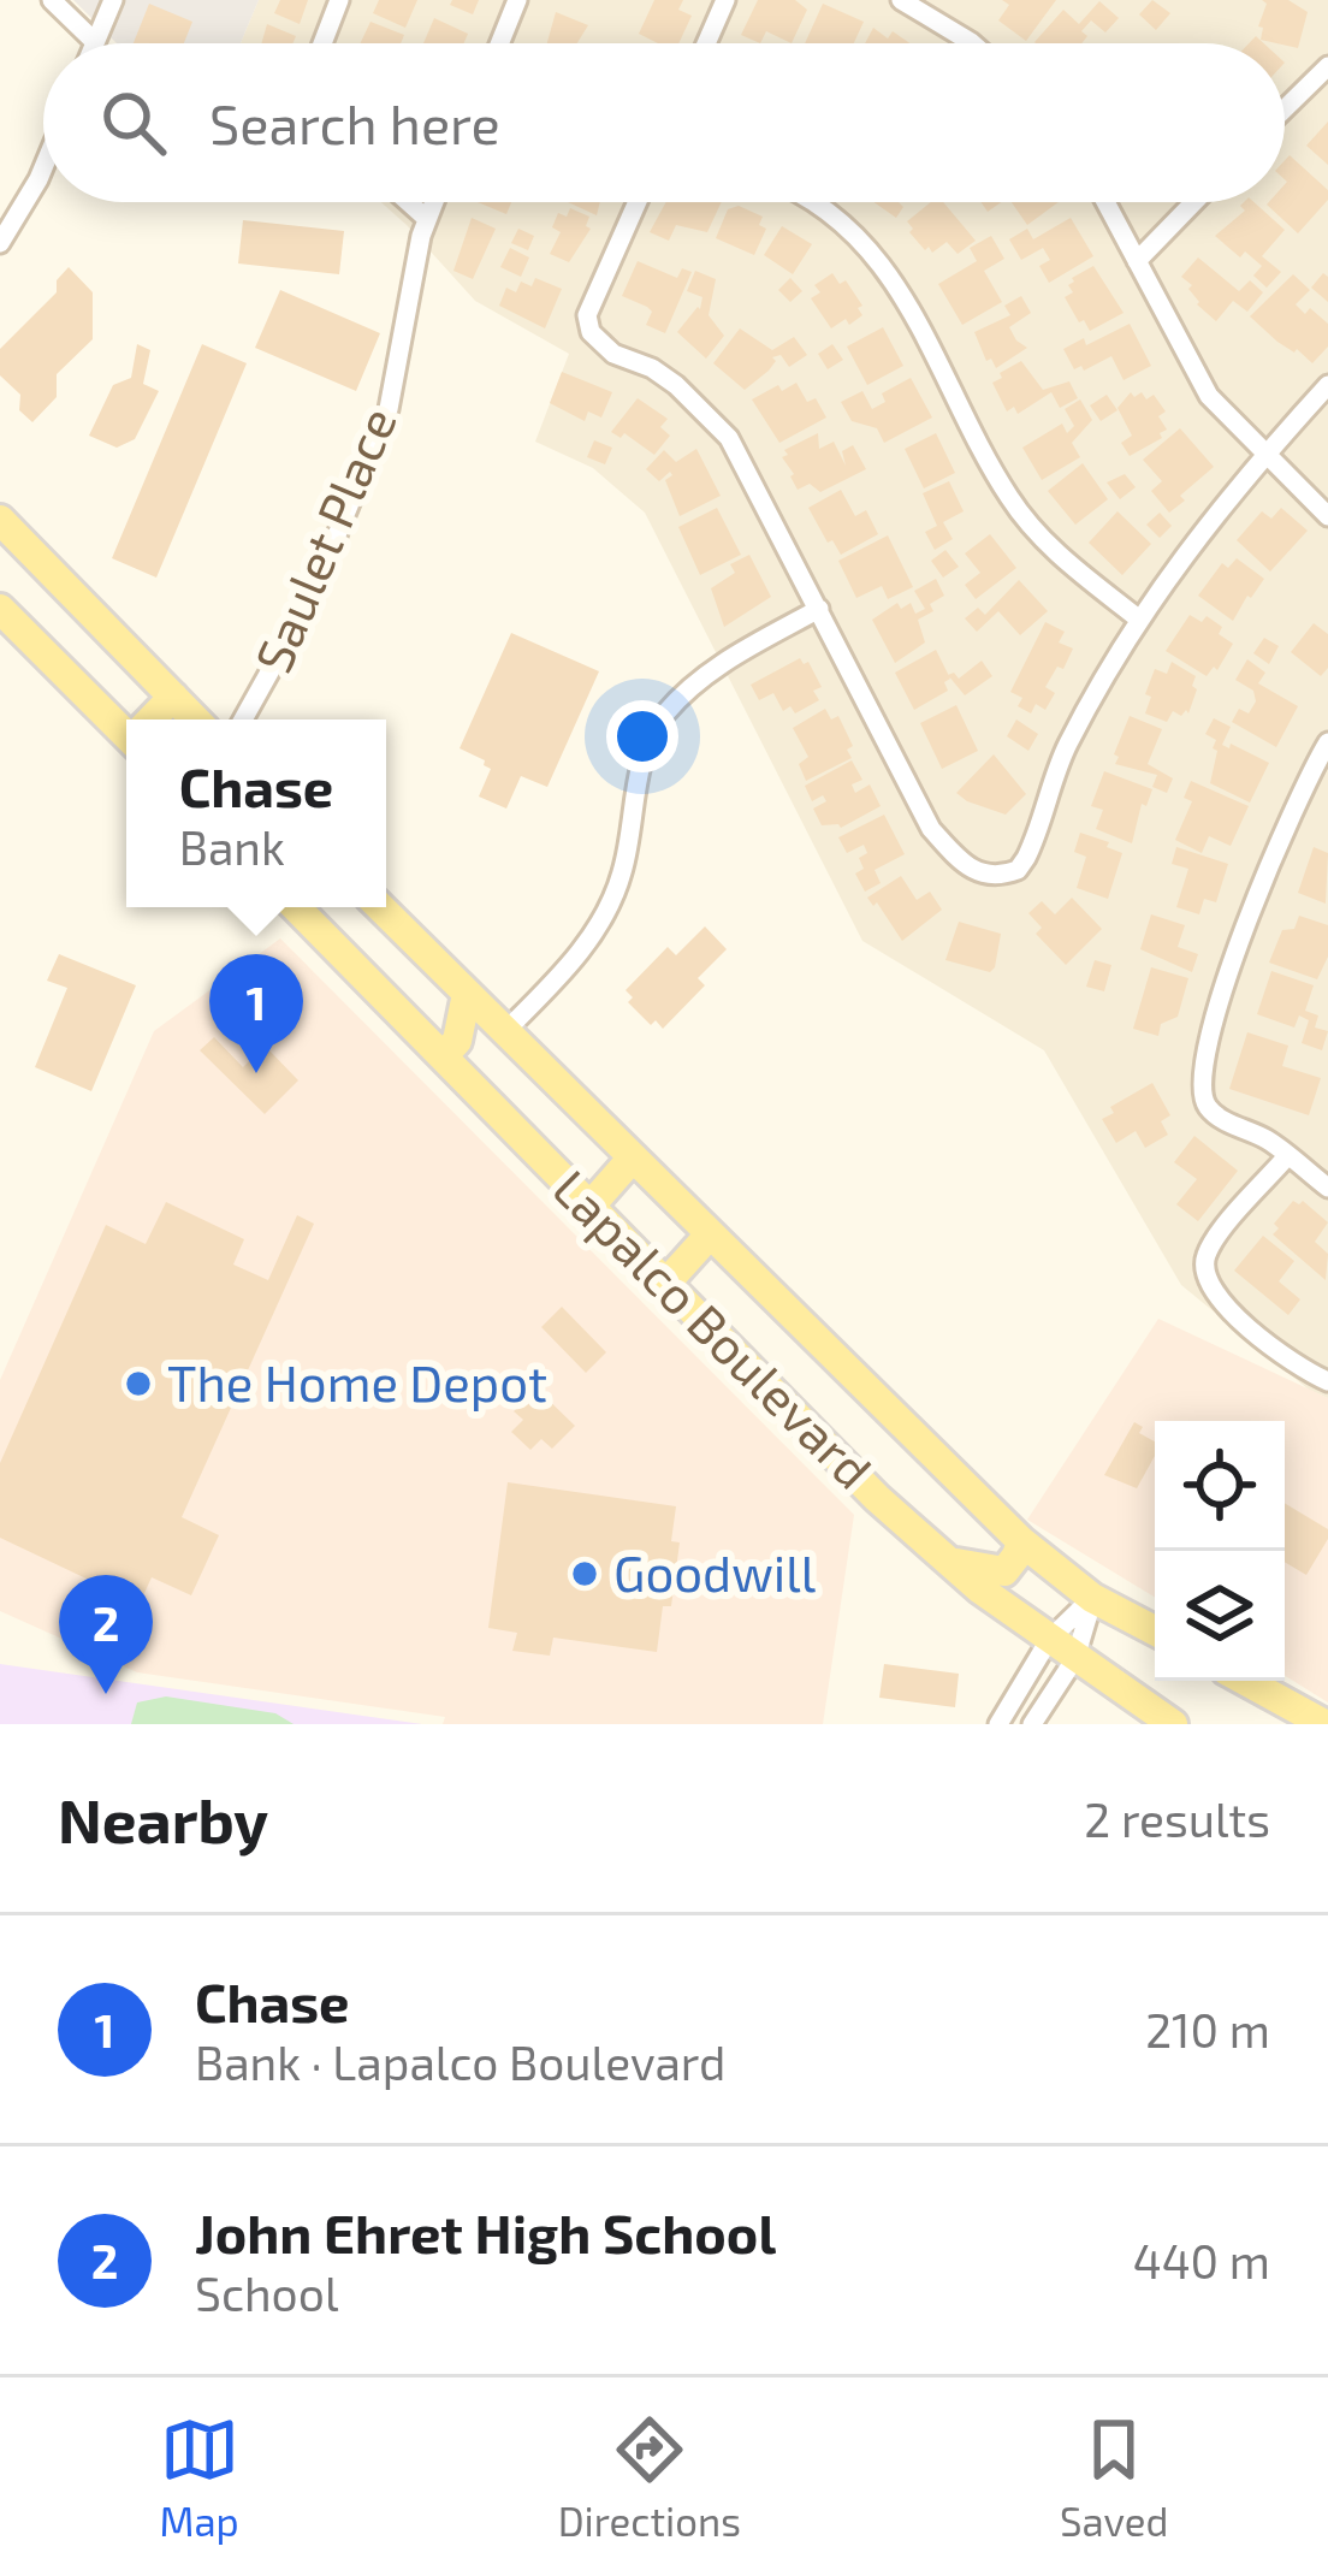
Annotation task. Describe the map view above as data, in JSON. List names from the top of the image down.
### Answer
{
  "streets": {
    "main road": ["Lapalco Boulevard"],
    "street": ["Saulet Place"]
  },
  "places": ["The Home Depot", "Goodwill"],
  "page": {
    "search": "Search here",
    "popup": ["Chase", "Bank"],
    "pins": ["1", "2"],
    "heading": ["Nearby", "2 results"],
    "list": [
      {
        "mark": "1",
        "name": "Chase",
        "note": "Bank · Lapalco Boulevard",
        "value": "210 m"
      },
      {
        "mark": "2",
        "name": "John Ehret High School",
        "note": "School",
        "value": "440 m"
      }
    ],
    "nav": ["Map", "Directions", "Saved"]
  }
}
